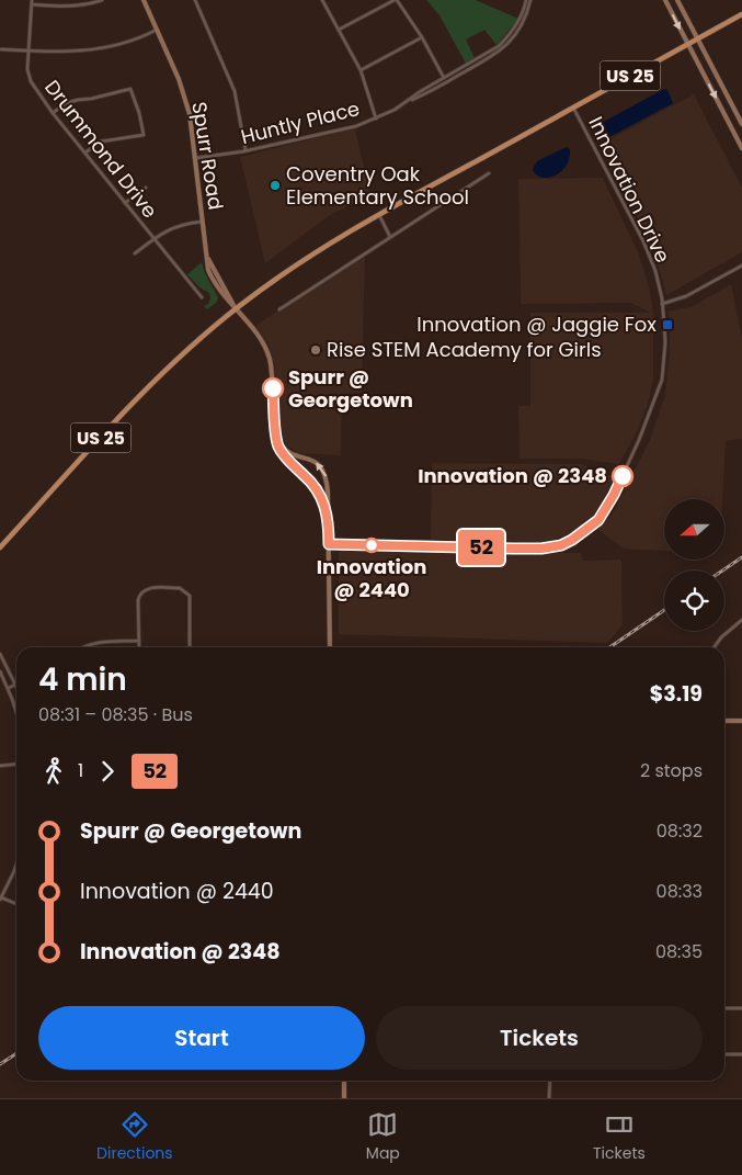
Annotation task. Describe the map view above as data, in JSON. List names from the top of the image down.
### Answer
{
  "streets": {
    "main road": ["US 25"],
    "street": [
      "Huntly Place",
      "Drummond Drive",
      "Spurr Road",
      "Innovation Drive"
    ]
  },
  "crossings": [
    ["US 25", "Spurr Road"],
    ["US 25", "Innovation Drive"],
    ["Huntly Place", "Spurr Road"],
    ["Spurr Road", "Innovation Drive"]
  ],
  "places": {
    "other": [
      "Coventry Oak Elementary School",
      "Rise STEM Academy for Girls",
      "Spurr @ Georgetown",
      "Innovation @ 2348",
      "Innovation @ 2440"
    ],
    "transit": ["Innovation @ Jaggie Fox"]
  },
  "lines": ["bus line 52"],
  "north": "left",
  "page": {
    "on_map": "52",
    "heading": ["4 min", "08:31 – 08:35 · Bus", "$3.19"],
    "legs": ["1", "52", "2 stops"],
    "list": [
      {
        "name": "Spurr @ Georgetown",
        "value": "08:32"
      },
      {
        "name": "Innovation @ 2440",
        "value": "08:33"
      },
      {
        "name": "Innovation @ 2348",
        "value": "08:35"
      }
    ],
    "buttons": ["Start", "Tickets"],
    "tabs": ["Directions", "Map", "Tickets"]
  }
}
